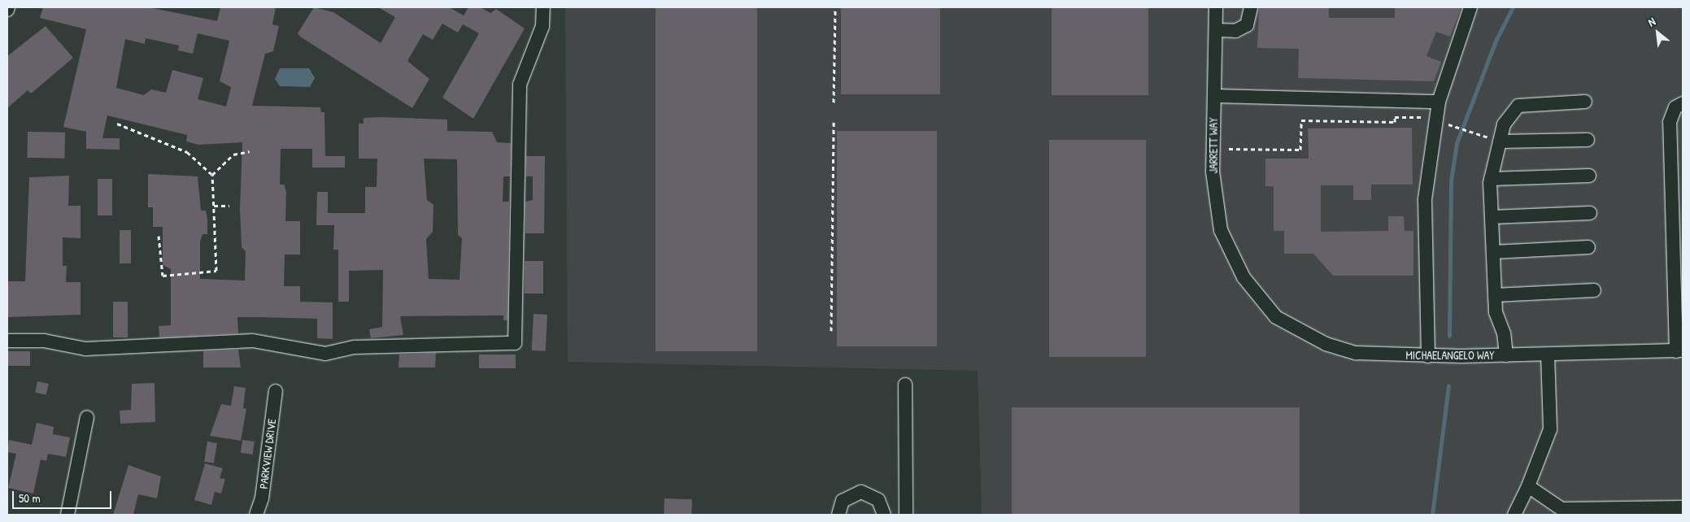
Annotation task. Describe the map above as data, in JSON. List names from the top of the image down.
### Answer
{
  "streets": {
    "street": ["JARRETT WAY", "MICHAELANGELO WAY", "PARKVIEW DRIVE"]
  },
  "crossings": [
    ["JARRETT WAY", "MICHAELANGELO WAY"]
  ],
  "scale_bar": "50 m",
  "north": "top left"
}
